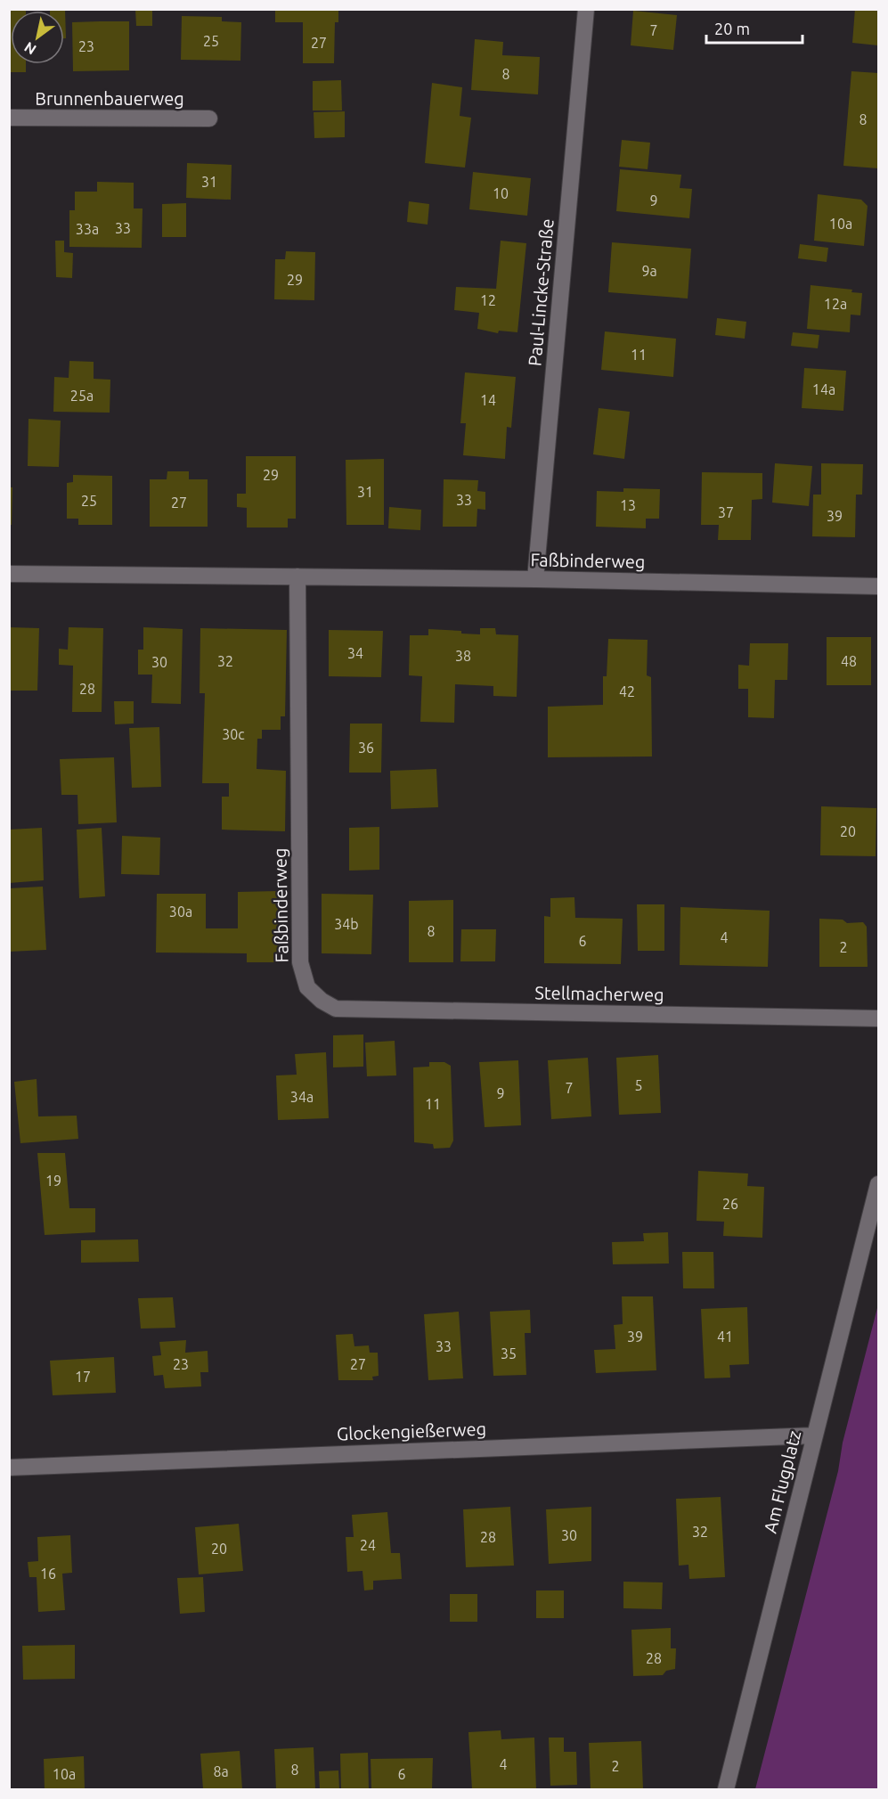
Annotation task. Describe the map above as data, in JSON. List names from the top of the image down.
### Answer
{
  "streets": {
    "street": [
      "Brunnenbauerweg",
      "Paul-Lincke-Straße",
      "Faßbinderweg",
      "Stellmacherweg",
      "Glockengießerweg",
      "Am Flugplatz"
    ]
  },
  "crossings": [
    ["Paul-Lincke-Straße", "Faßbinderweg"],
    ["Faßbinderweg", "Stellmacherweg"],
    ["Glockengießerweg", "Am Flugplatz"]
  ],
  "house_numbers": [
    "7",
    "25",
    "27",
    "23",
    "8",
    "8",
    "31",
    "10",
    "9",
    "10a",
    "33",
    "33a",
    "9a",
    "29",
    "12",
    "12a",
    "11",
    "14a",
    "25a",
    "14",
    "29",
    "31",
    "33",
    "25",
    "27",
    "13",
    "37",
    "39",
    "34",
    "38",
    "32",
    "48",
    "30",
    "28",
    "42",
    "30c",
    "36",
    "20",
    "30a",
    "34b",
    "8",
    "4",
    "6",
    "2",
    "5",
    "7",
    "9",
    "34a",
    "11",
    "19",
    "26",
    "39",
    "41",
    "33",
    "35",
    "23",
    "27",
    "17",
    "32",
    "30",
    "28",
    "24",
    "20",
    "16",
    "28",
    "4",
    "2",
    "8",
    "8a",
    "10a",
    "6"
  ],
  "scale_bar": "20 m",
  "north": "bottom left"
}
